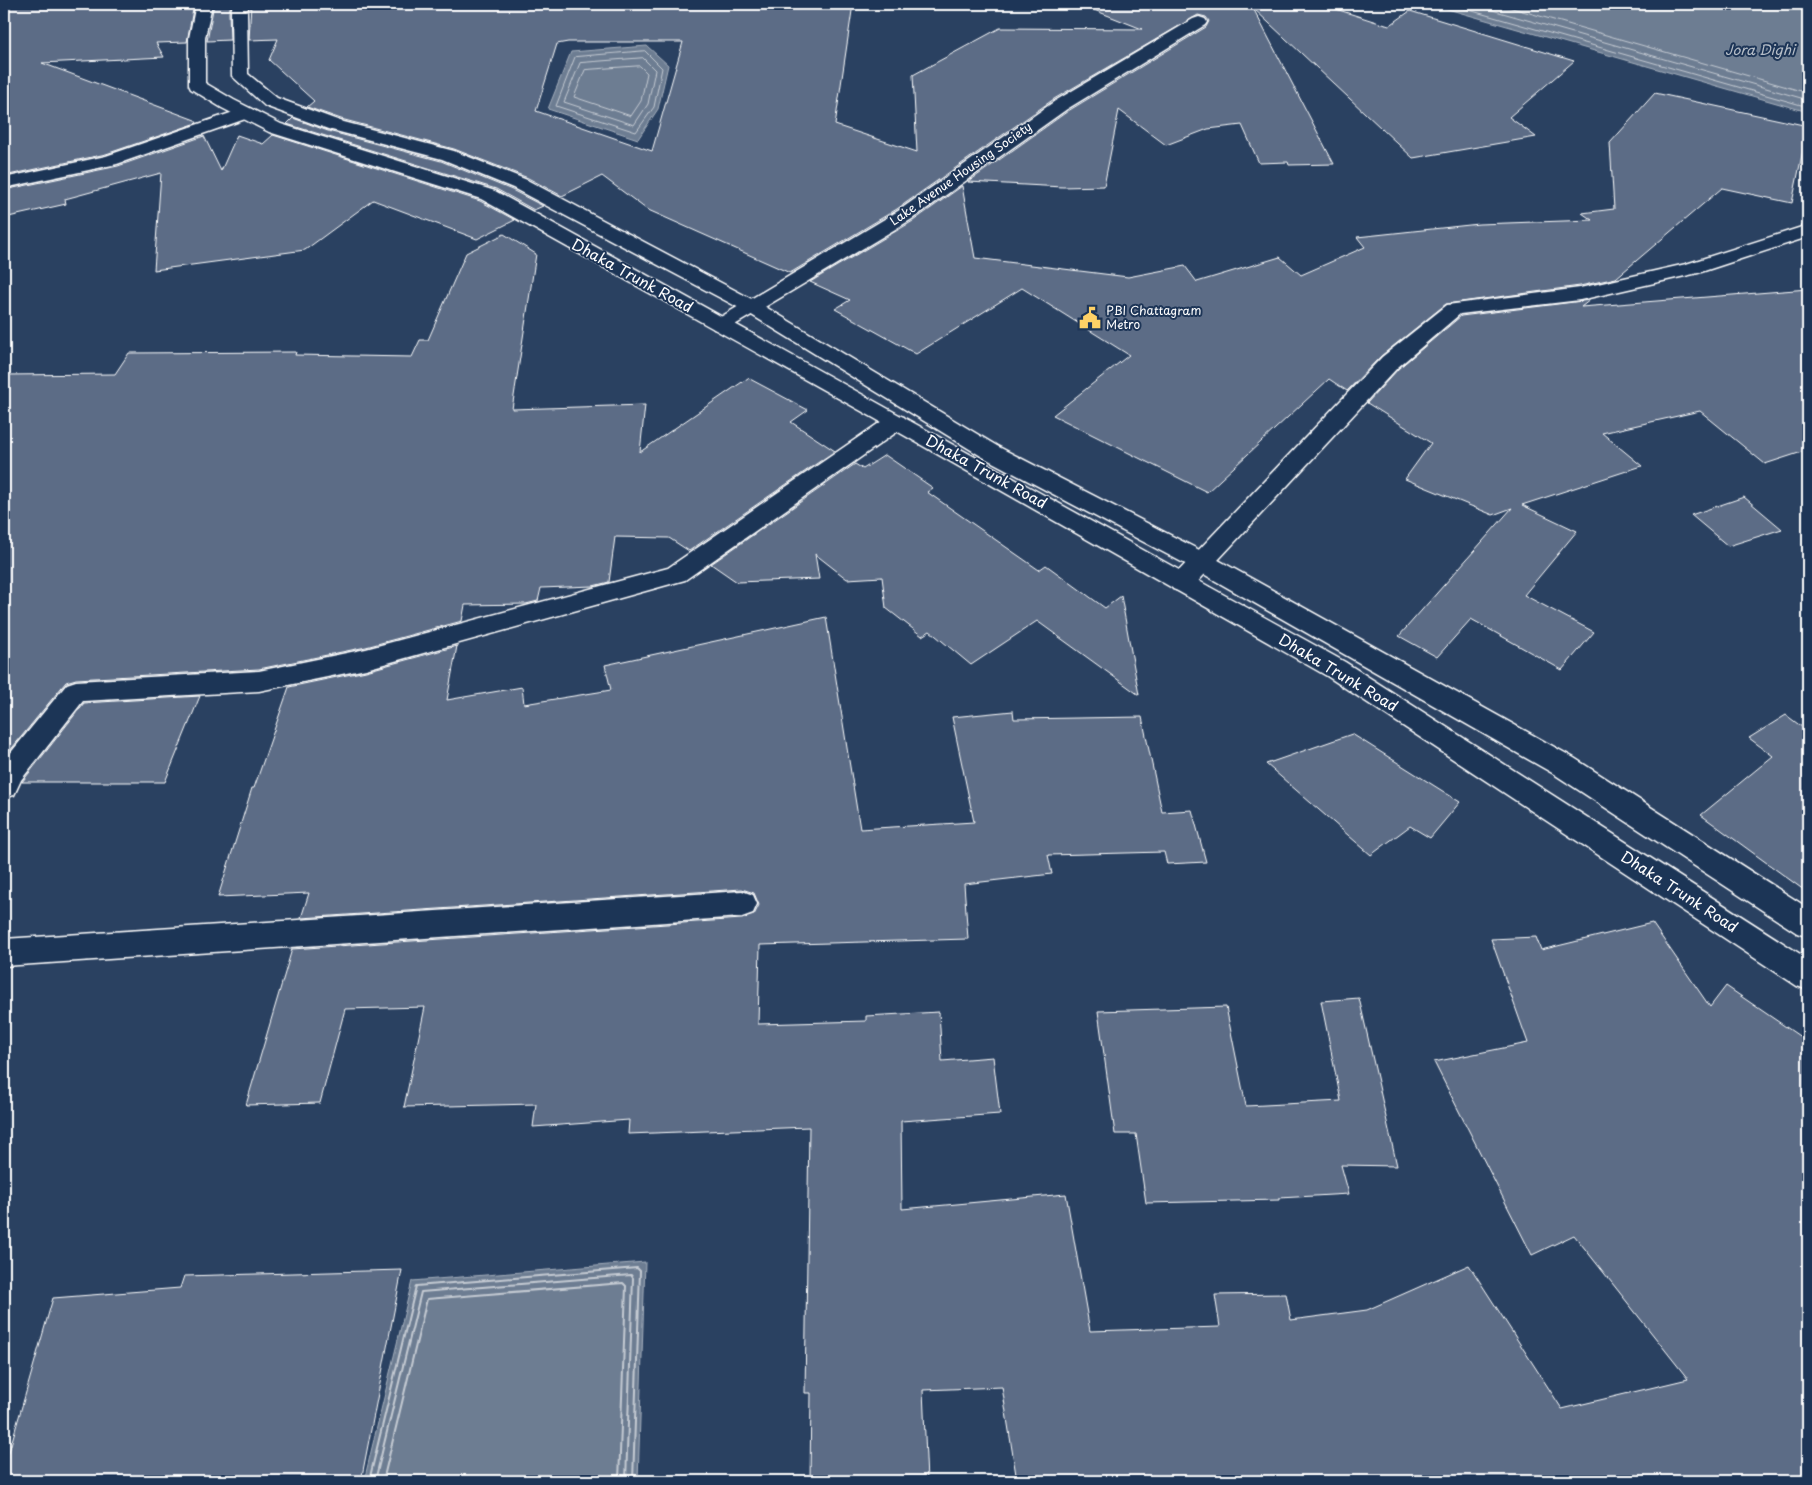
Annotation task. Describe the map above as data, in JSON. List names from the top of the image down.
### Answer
{
  "streets": {
    "main road": ["Lake Avenue Housing Society", "Dhaka Trunk Road"]
  },
  "crossings": [
    ["Lake Avenue Housing Society", "Dhaka Trunk Road"]
  ],
  "water": ["Jora Dighi"],
  "places": {
    "public building": ["PBI Chattagram Metro"]
  }
}
